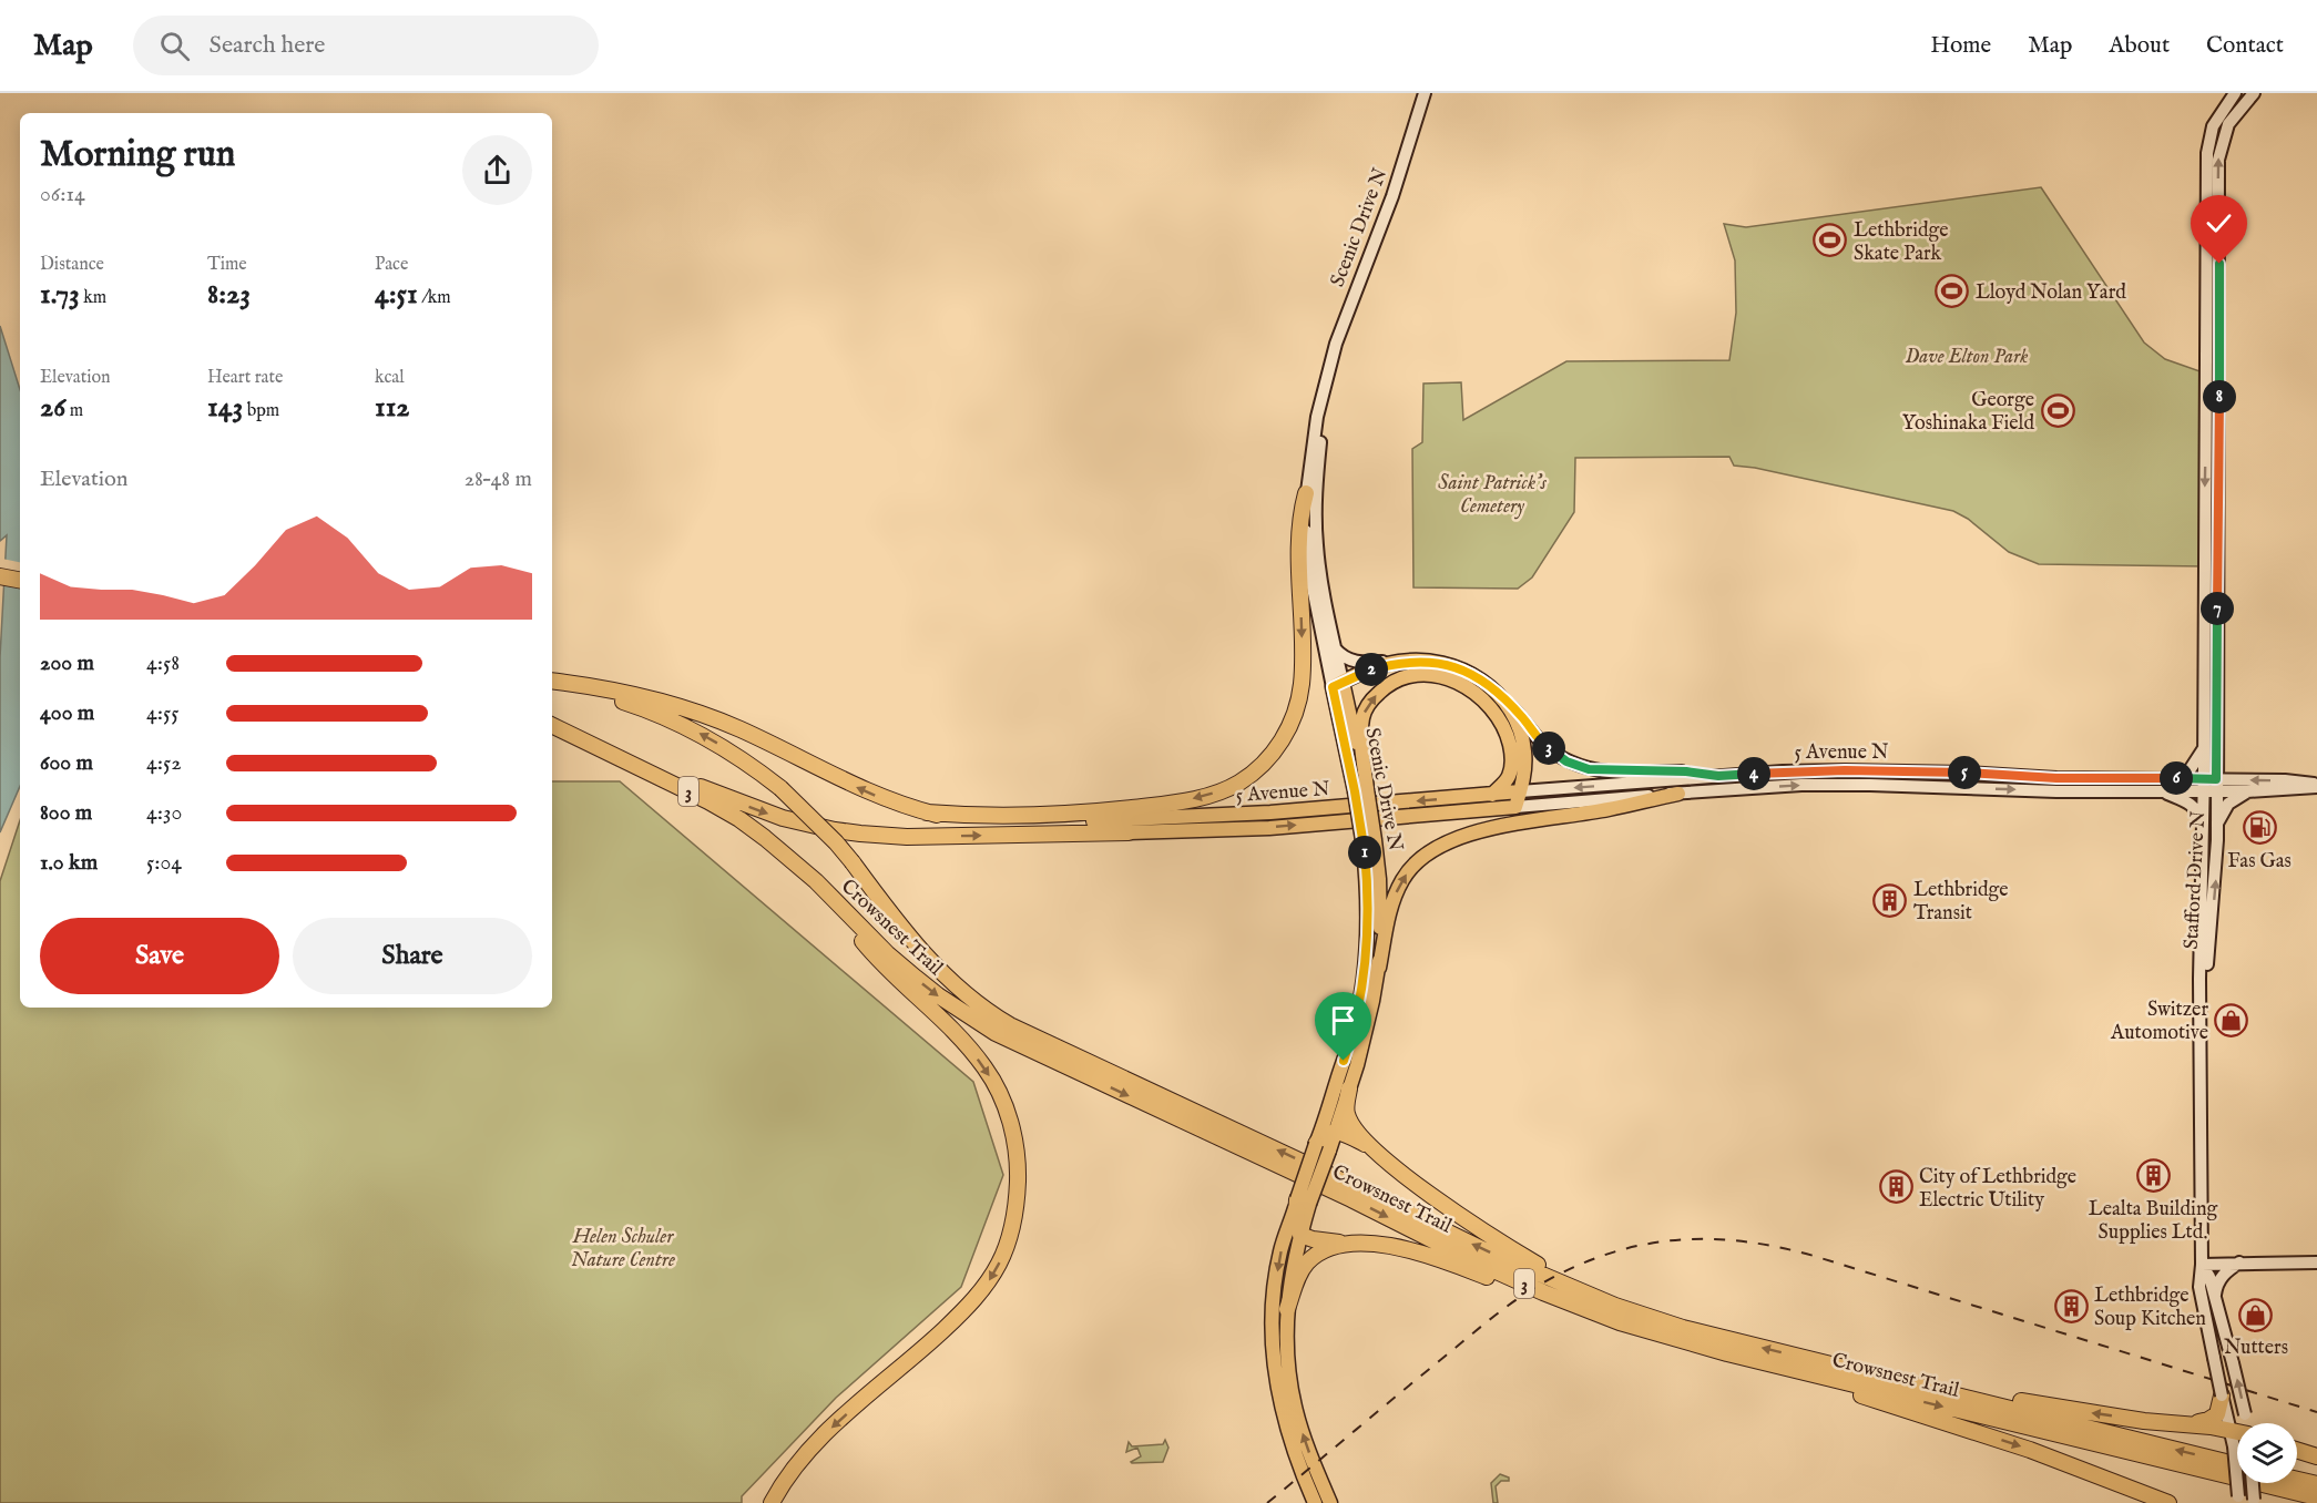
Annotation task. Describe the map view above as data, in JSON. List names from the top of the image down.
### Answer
{
  "streets": {
    "highway": ["3", "Crowsnest Trail"],
    "main road": ["Scenic Drive N", "5 Avenue N", "Stafford Drive N"]
  },
  "crossings": [
    ["5 Avenue N", "Stafford Drive N"]
  ],
  "parks": ["Dave Elton Park", "Saint Patrick's Cemetery", "Helen Schuler Nature Centre"],
  "places": {
    "sports": ["Lethbridge Skate Park", "Lloyd Nolan Yard", "George Yoshinaka Field"],
    "fuel station": ["Fas Gas"],
    "building": [
      "Lethbridge Transit",
      "Lealta Building Supplies Ltd.",
      "City of Lethbridge Electric Utility",
      "Lethbridge Soup Kitchen"
    ],
    "shop": ["Switzer Automotive", "Nutters"]
  },
  "page": {
    "header": "Map",
    "search": "Search here",
    "nav": [
      "Home",
      "Map",
      "About",
      "Contact"
    ],
    "heading": ["Morning run", "06:14"],
    "stats": [
      ["Distance", "1.73 km"],
      ["Time", "8:23"],
      ["Pace", "4:51 /km"],
      ["Elevation", "26 m"],
      ["Heart rate", "143 bpm"],
      ["kcal", "112"]
    ],
    "pins": [
      "8",
      "7",
      "2",
      "3",
      "5",
      "4",
      "6",
      "1"
    ],
    "chart": ["Elevation", "28–48 m"],
    "list": [
      {
        "name": "200 m",
        "note": "4:58"
      },
      {
        "name": "400 m",
        "note": "4:55"
      },
      {
        "name": "600 m",
        "note": "4:52"
      },
      {
        "name": "800 m",
        "note": "4:30"
      },
      {
        "name": "1.0 km",
        "note": "5:04"
      }
    ],
    "buttons": ["Save", "Share"]
  }
}
